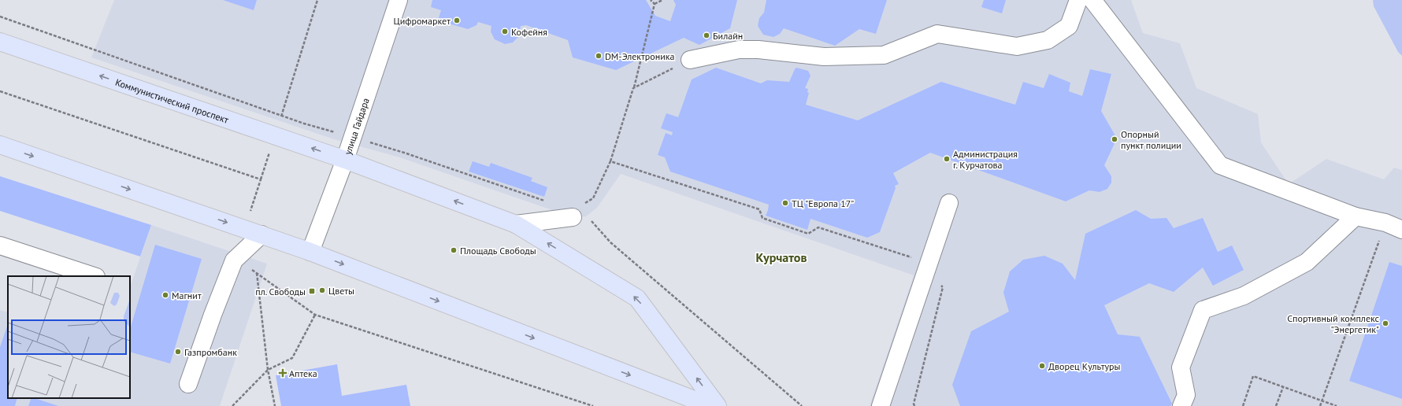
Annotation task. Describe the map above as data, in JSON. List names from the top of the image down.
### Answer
{
  "streets": {
    "main road": ["Коммунистический проспект"],
    "street": ["улица Гайдара"]
  },
  "crossings": [
    ["Коммунистический проспект", "улица Гайдара"]
  ],
  "districts": ["Курчатов"],
  "places": {
    "other": [
      "Цифромаркет",
      "Кофейня",
      "Билайн",
      "DM-Электроника",
      "Опорный пункт полиции",
      "Администрация г. Курчатова",
      "ТЦ \"Европа 17\"",
      "Площадь Свободы",
      "Цветы",
      "Магнит",
      "Спортивный комплекс \"Энергетик\"",
      "Газпромбанк",
      "Дворец Культуры"
    ],
    "transit": ["пл. Свободы"],
    "health": ["Аптека"]
  }
}
